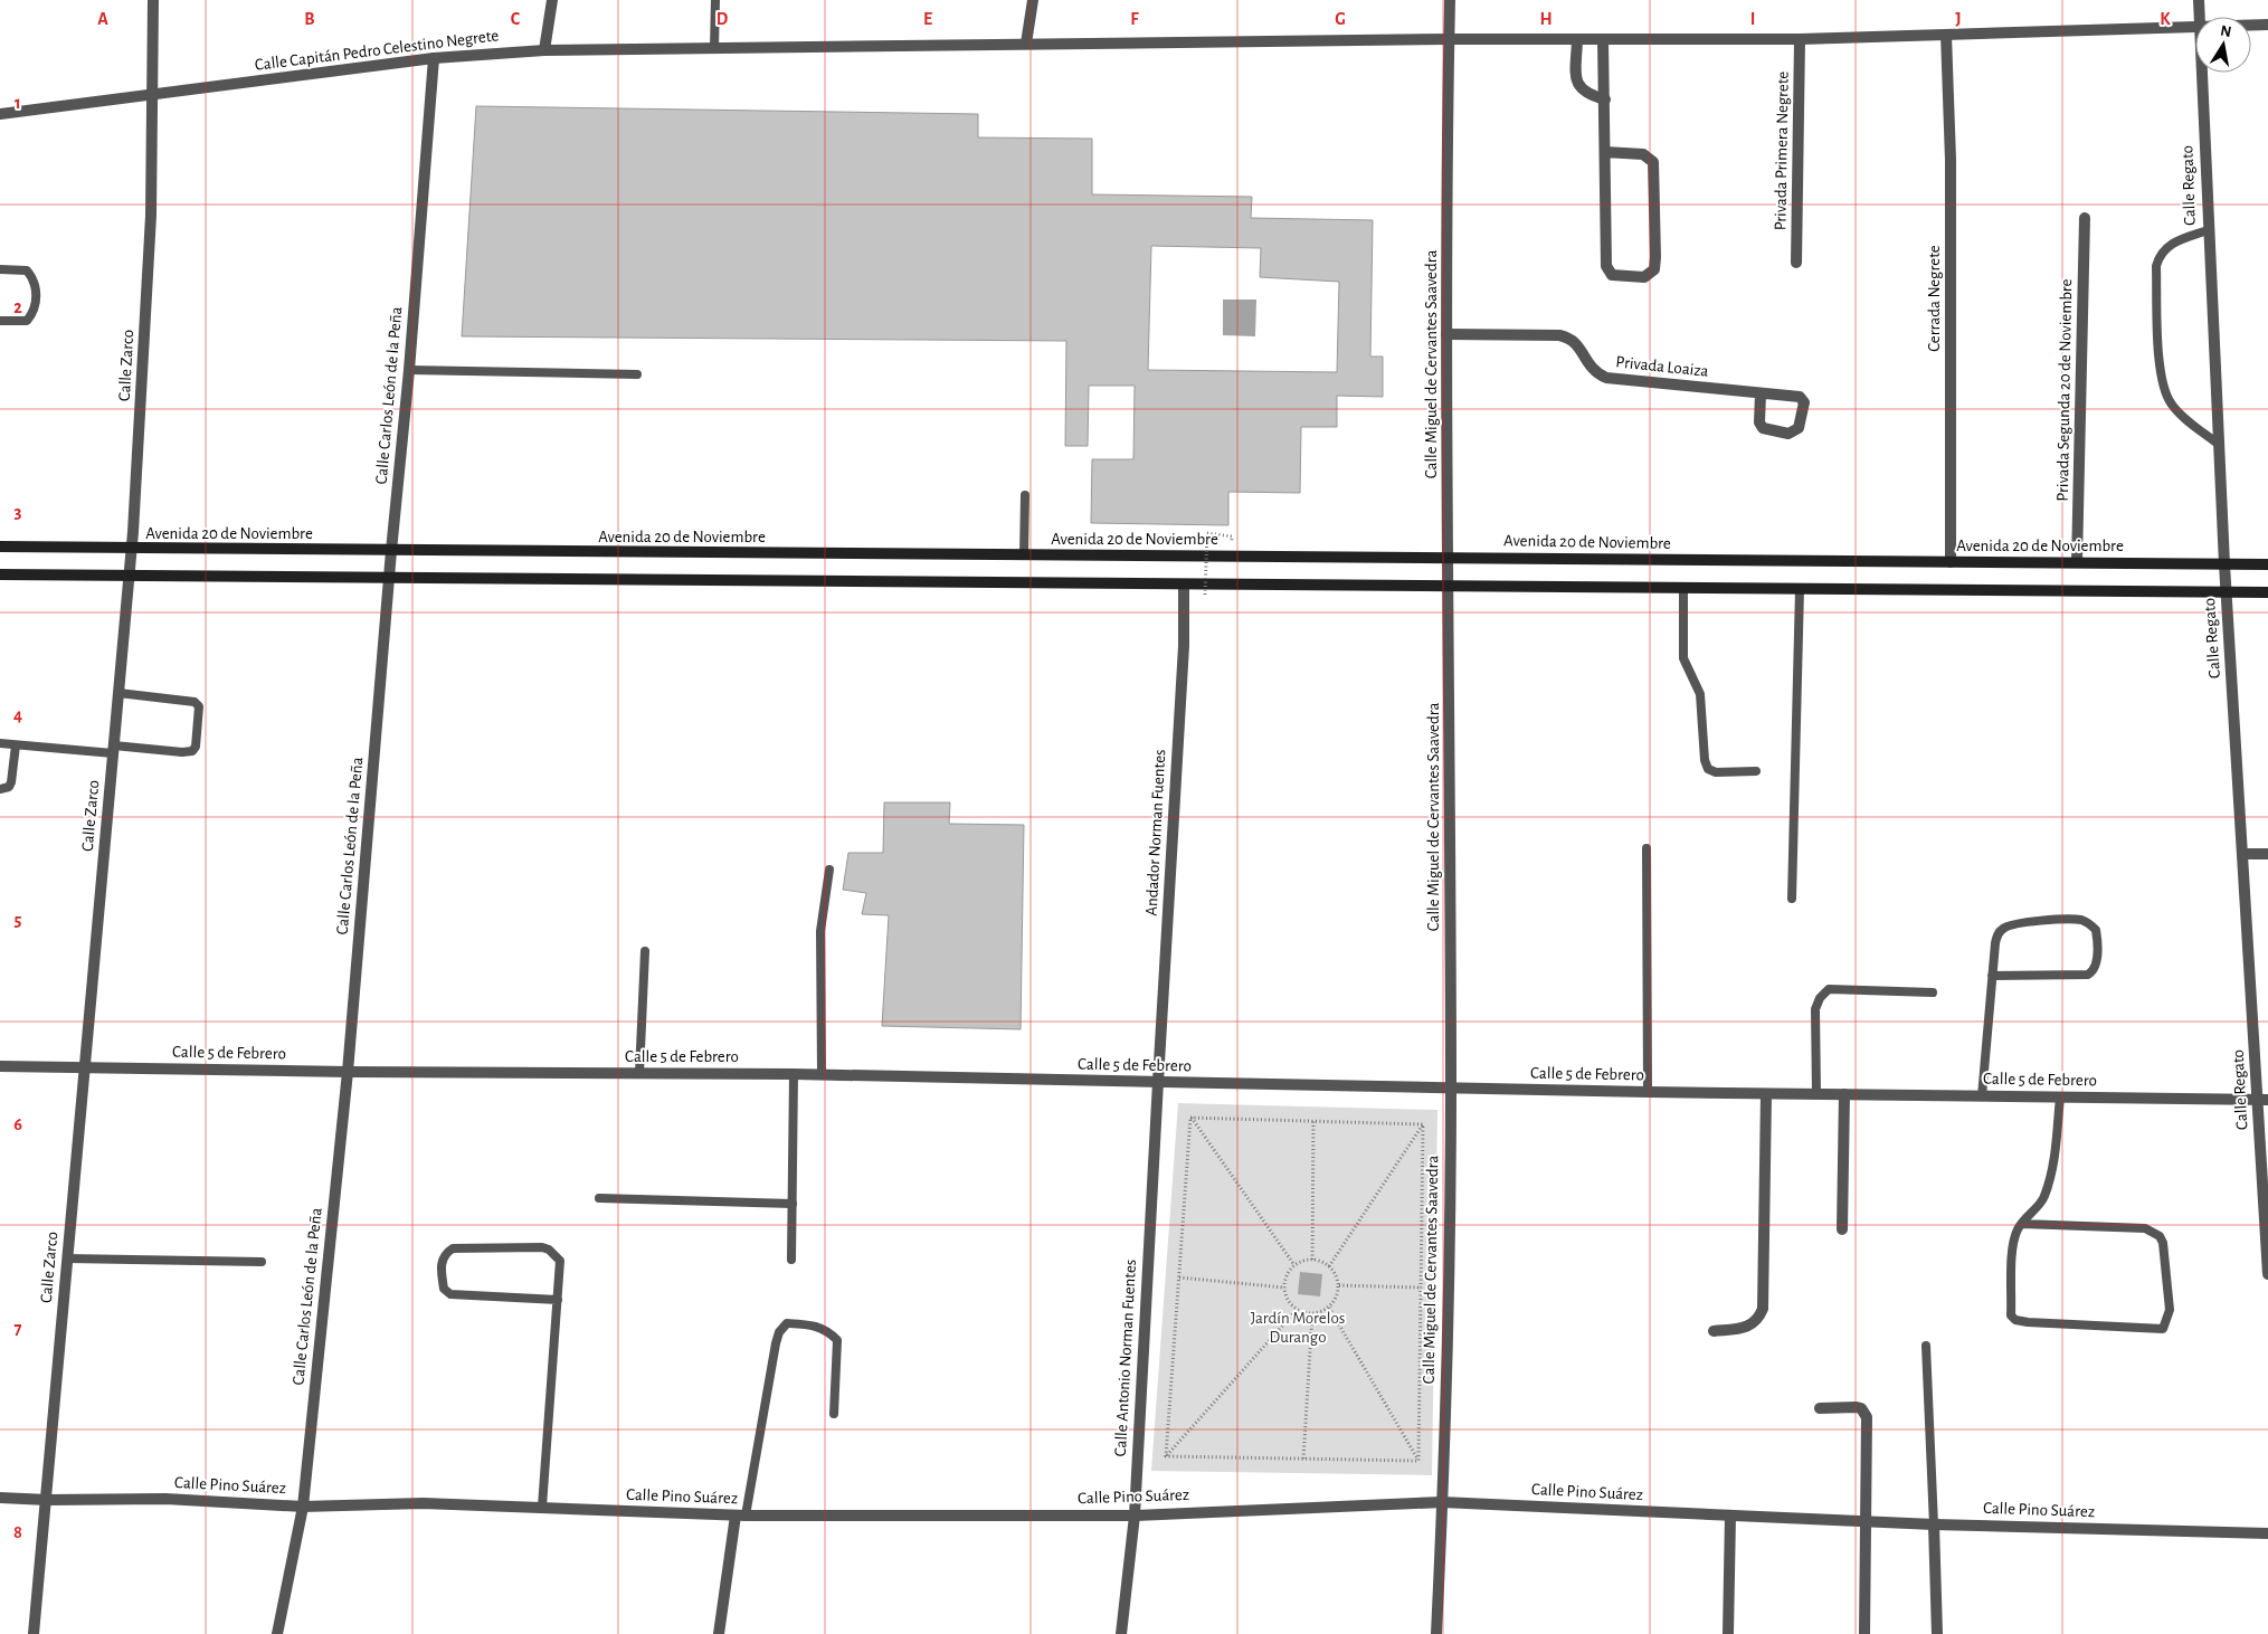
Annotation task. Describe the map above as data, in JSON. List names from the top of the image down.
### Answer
{
  "streets": {
    "main road": ["Avenida 20 de Noviembre"],
    "street": [
      "Calle Capitán Pedro Celestino Negrete",
      "Privada Primera Negrete",
      "Calle Regato",
      "Cerrada Negrete",
      "Calle Miguel de Cervantes Saavedra",
      "Calle Zarco",
      "Privada Loaiza",
      "Privada Segunda 20 de Noviembre",
      "Calle Carlos León de la Peña",
      "Andador Norman Fuentes",
      "Calle 5 de Febrero",
      "Calle Antonio Norman Fuentes",
      "Calle Pino Suárez"
    ]
  },
  "crossings": [
    ["Calle Capitán Pedro Celestino Negrete", "Privada Primera Negrete"],
    ["Calle Capitán Pedro Celestino Negrete", "Cerrada Negrete"],
    ["Calle Capitán Pedro Celestino Negrete", "Calle Miguel de Cervantes Saavedra"],
    ["Calle Capitán Pedro Celestino Negrete", "Calle Zarco"],
    ["Calle Capitán Pedro Celestino Negrete", "Calle Carlos León de la Peña"],
    ["Calle Regato", "Avenida 20 de Noviembre"],
    ["Calle Regato", "Calle 5 de Febrero"],
    ["Cerrada Negrete", "Avenida 20 de Noviembre"],
    ["Calle Miguel de Cervantes Saavedra", "Privada Loaiza"],
    ["Calle Miguel de Cervantes Saavedra", "Avenida 20 de Noviembre"],
    ["Calle Miguel de Cervantes Saavedra", "Calle 5 de Febrero"],
    ["Calle Miguel de Cervantes Saavedra", "Calle Pino Suárez"],
    ["Calle Zarco", "Avenida 20 de Noviembre"],
    ["Calle Zarco", "Calle 5 de Febrero"],
    ["Calle Zarco", "Calle Pino Suárez"],
    ["Privada Segunda 20 de Noviembre", "Avenida 20 de Noviembre"],
    ["Calle Carlos León de la Peña", "Avenida 20 de Noviembre"],
    ["Calle Carlos León de la Peña", "Calle 5 de Febrero"],
    ["Calle Carlos León de la Peña", "Calle Pino Suárez"],
    ["Andador Norman Fuentes", "Calle 5 de Febrero"],
    ["Andador Norman Fuentes", "Calle Antonio Norman Fuentes"],
    ["Calle 5 de Febrero", "Calle Antonio Norman Fuentes"],
    ["Calle Antonio Norman Fuentes", "Calle Pino Suárez"]
  ],
  "parks": ["Jardín Morelos Durango"],
  "north": "top",
  "grid": {
    "columns": [
      "A",
      "B",
      "C",
      "D",
      "E",
      "F",
      "G",
      "H",
      "I",
      "J",
      "K"
    ],
    "rows": [
      "1",
      "2",
      "3",
      "4",
      "5",
      "6",
      "7",
      "8"
    ]
  }
}
